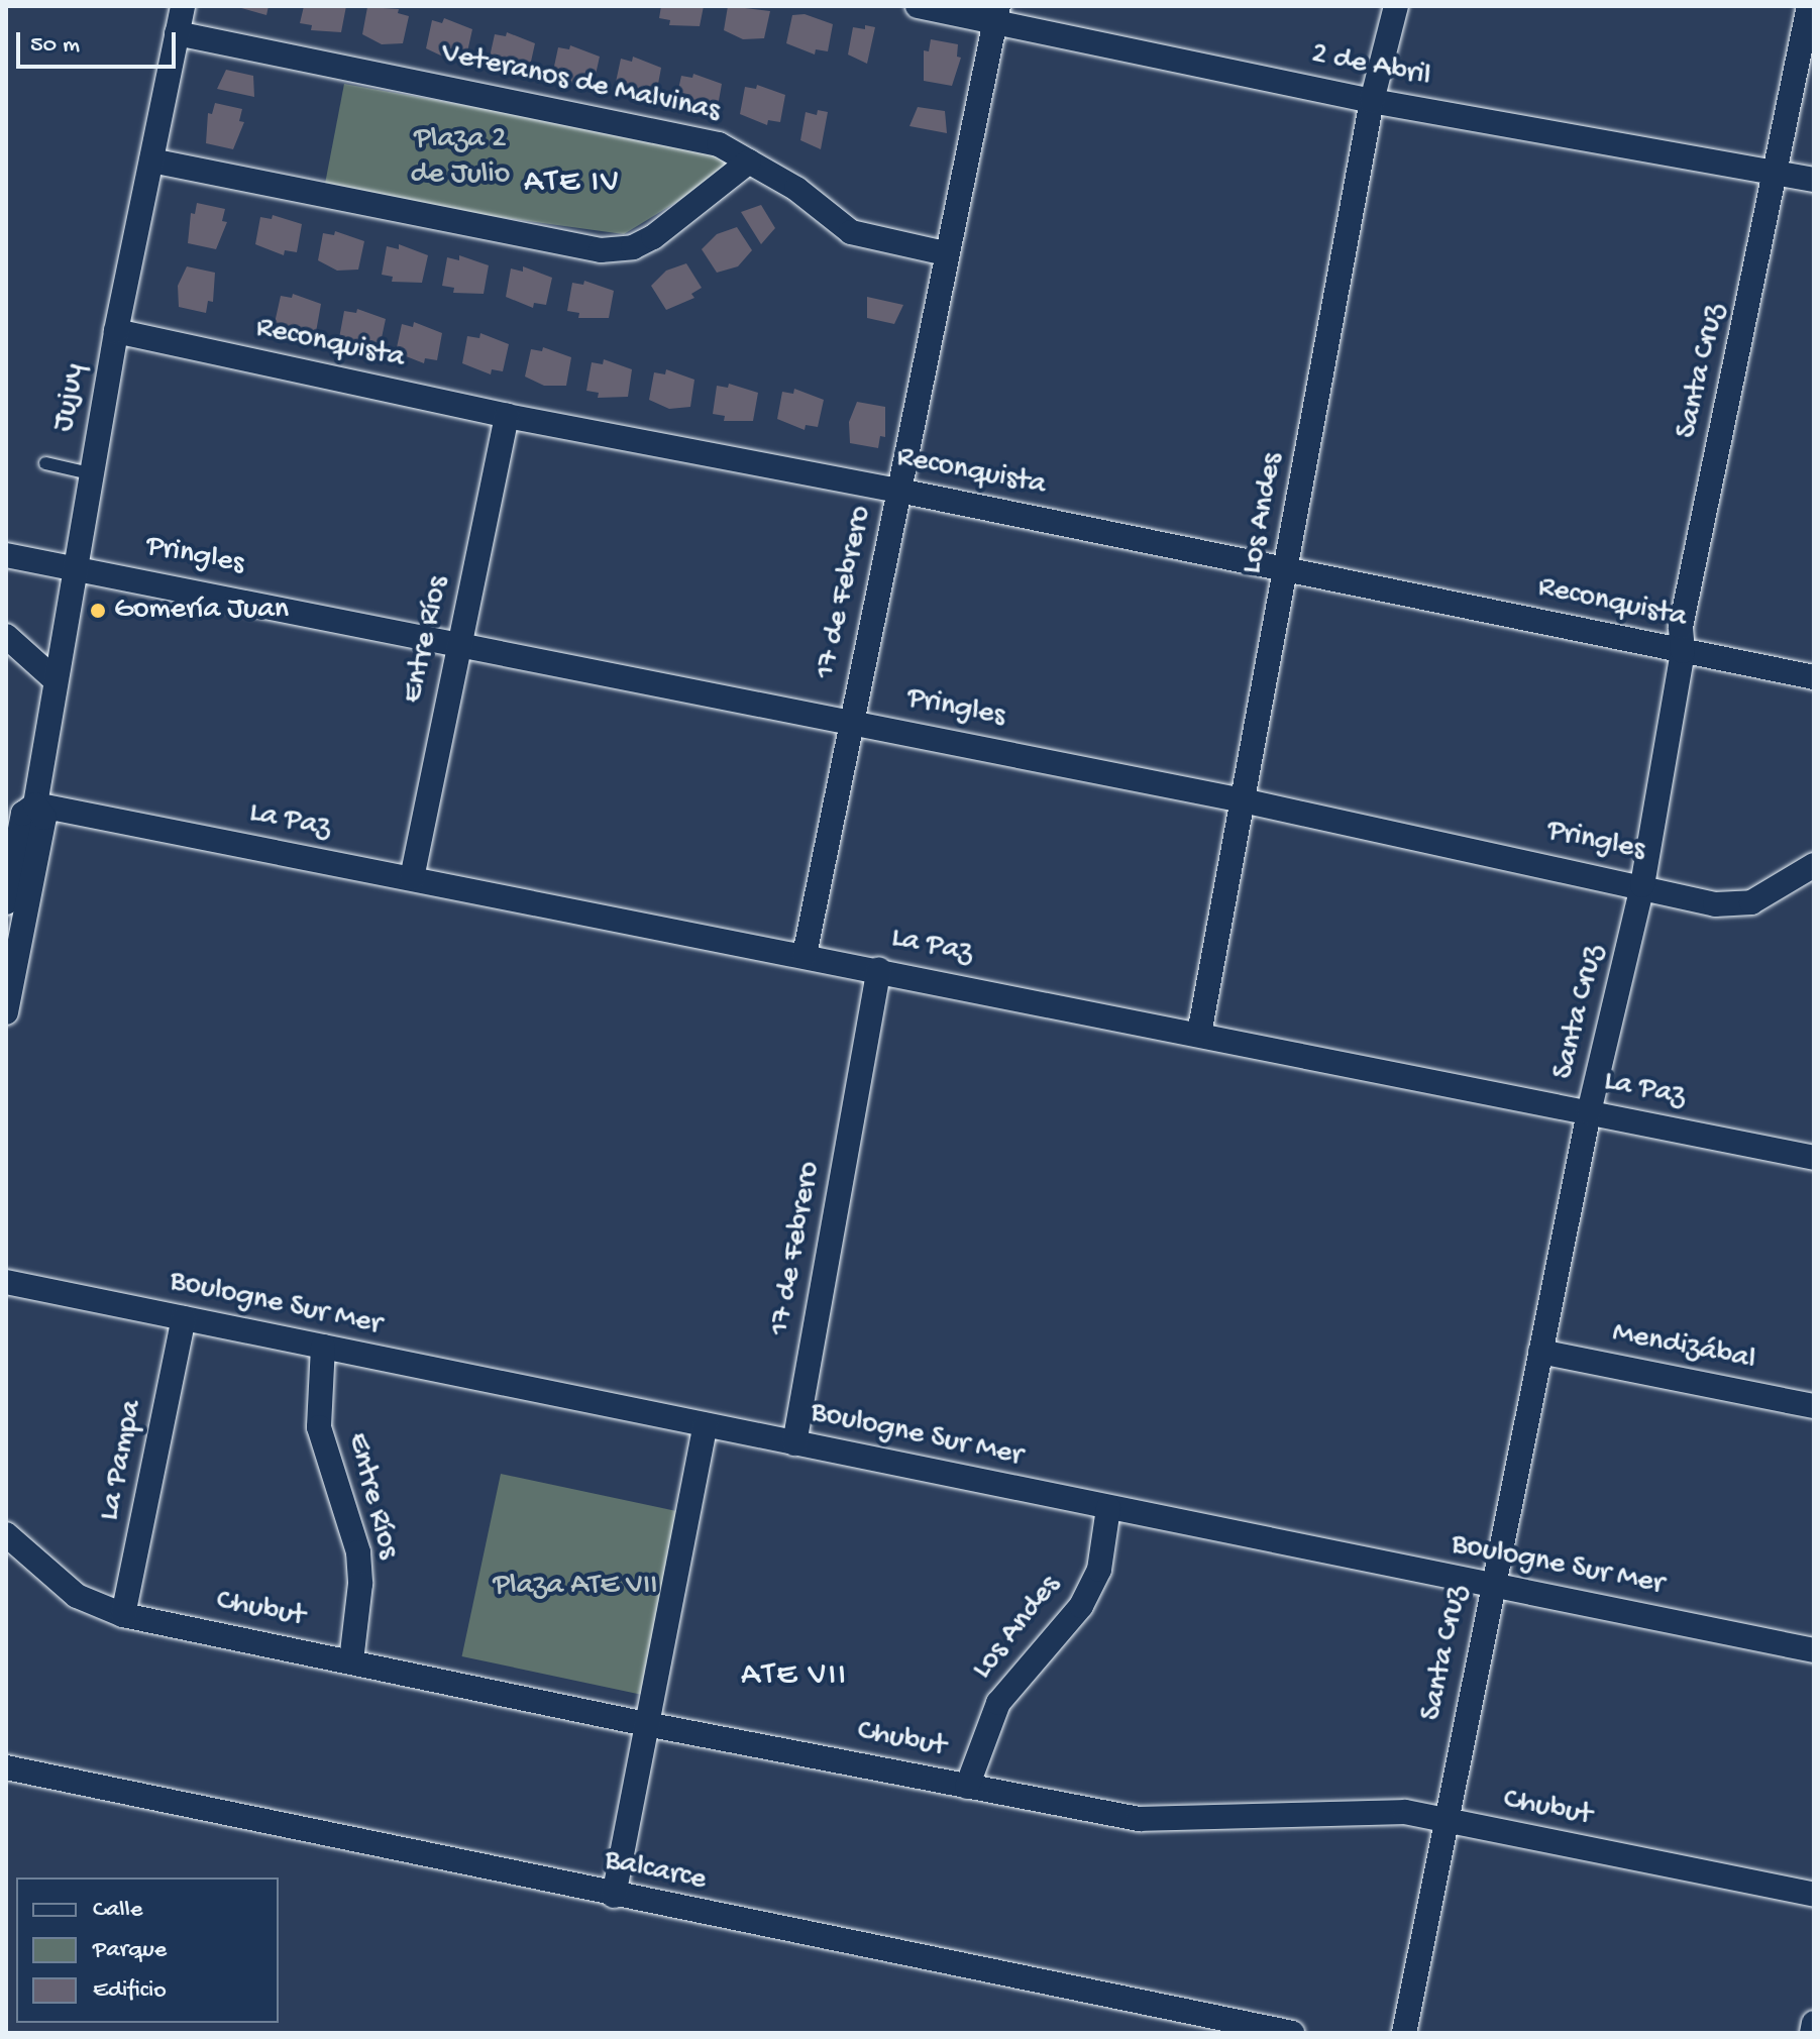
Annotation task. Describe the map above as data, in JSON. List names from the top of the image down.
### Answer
{
  "streets": {
    "street": [
      "2 de Abril",
      "Veteranos de Malvinas",
      "Reconquista",
      "Santa Cruz",
      "Jujuy",
      "Los Andes",
      "Pringles",
      "17 de Febrero",
      "Entre Ríos",
      "La Paz",
      "Boulogne Sur Mer",
      "Mendizábal",
      "La Pampa",
      "Chubut",
      "Balcarce"
    ]
  },
  "crossings": [
    ["2 de Abril", "Santa Cruz"],
    ["2 de Abril", "Los Andes"],
    ["2 de Abril", "17 de Febrero"],
    ["Veteranos de Malvinas", "Jujuy"],
    ["Veteranos de Malvinas", "17 de Febrero"],
    ["Reconquista", "Santa Cruz"],
    ["Reconquista", "Jujuy"],
    ["Reconquista", "Los Andes"],
    ["Reconquista", "17 de Febrero"],
    ["Reconquista", "Entre Ríos"],
    ["Santa Cruz", "Pringles"],
    ["Santa Cruz", "La Paz"],
    ["Santa Cruz", "Boulogne Sur Mer"],
    ["Santa Cruz", "Mendizábal"],
    ["Santa Cruz", "Chubut"],
    ["Jujuy", "Pringles"],
    ["Jujuy", "La Paz"],
    ["Los Andes", "Pringles"],
    ["Los Andes", "La Paz"],
    ["Los Andes", "Boulogne Sur Mer"],
    ["Los Andes", "Chubut"],
    ["Pringles", "17 de Febrero"],
    ["Pringles", "Entre Ríos"],
    ["17 de Febrero", "La Paz"],
    ["17 de Febrero", "Boulogne Sur Mer"],
    ["Entre Ríos", "La Paz"],
    ["Entre Ríos", "Boulogne Sur Mer"],
    ["Entre Ríos", "Chubut"],
    ["Boulogne Sur Mer", "La Pampa"],
    ["La Pampa", "Chubut"]
  ],
  "districts": ["ATE IV", "ATE VII"],
  "parks": ["Plaza 2 de Julio", "Plaza ATE VII"],
  "places": ["Gomería Juan"],
  "legend": ["Calle", "Parque", "Edificio"],
  "scale_bar": "50 m"
}
